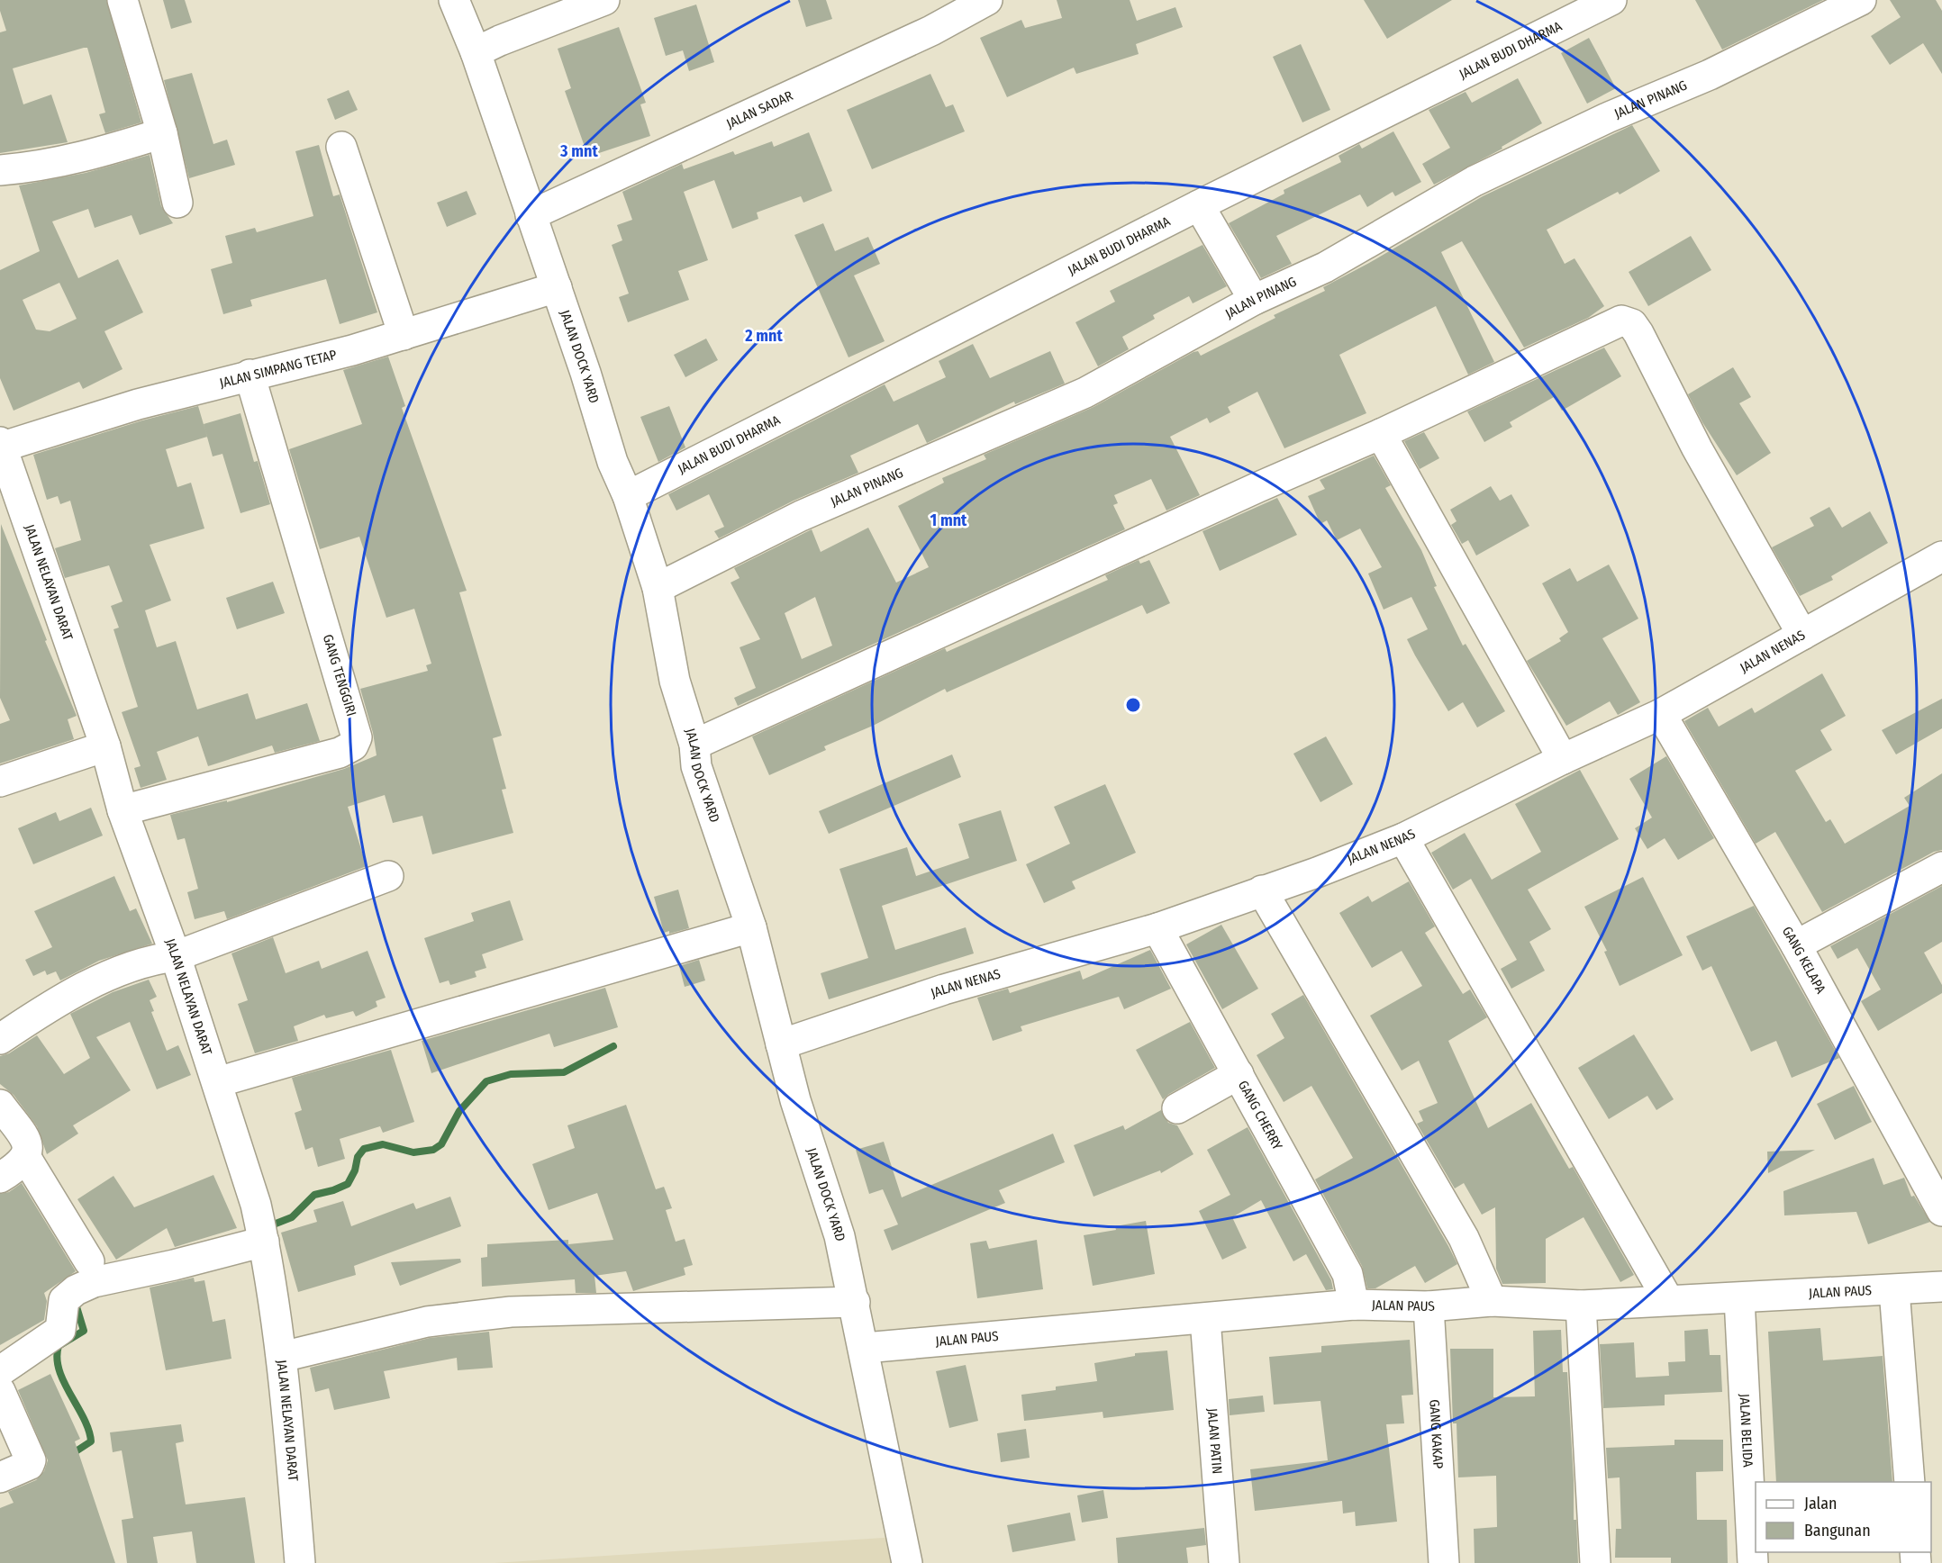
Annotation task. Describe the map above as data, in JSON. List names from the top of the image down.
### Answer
{
  "streets": {
    "street": [
      "JALAN BUDI DHARMA",
      "JALAN PINANG",
      "JALAN SADAR",
      "JALAN DOCK YARD",
      "JALAN SIMPANG TETAP",
      "JALAN NELAYAN DARAT",
      "JALAN NENAS",
      "GANG TENGGIRI",
      "GANG KELAPA",
      "GANG CHERRY",
      "JALAN PAUS",
      "JALAN BELIDA",
      "GANG KAKAP",
      "JALAN PATIN"
    ]
  },
  "crossings": [
    ["JALAN BUDI DHARMA", "JALAN DOCK YARD"],
    ["JALAN PINANG", "JALAN DOCK YARD"],
    ["JALAN SADAR", "JALAN DOCK YARD"],
    ["JALAN DOCK YARD", "JALAN SIMPANG TETAP"],
    ["JALAN DOCK YARD", "JALAN NENAS"],
    ["JALAN DOCK YARD", "JALAN PAUS"],
    ["JALAN SIMPANG TETAP", "JALAN NELAYAN DARAT"],
    ["JALAN SIMPANG TETAP", "GANG TENGGIRI"],
    ["JALAN NELAYAN DARAT", "GANG TENGGIRI"],
    ["JALAN NENAS", "GANG KELAPA"],
    ["JALAN NENAS", "GANG CHERRY"],
    ["GANG CHERRY", "JALAN PAUS"],
    ["JALAN PAUS", "JALAN BELIDA"],
    ["JALAN PAUS", "GANG KAKAP"],
    ["JALAN PAUS", "JALAN PATIN"]
  ],
  "legend": ["Jalan", "Bangunan"],
  "rings": ["3 mnt", "2 mnt", "1 mnt"]
}
